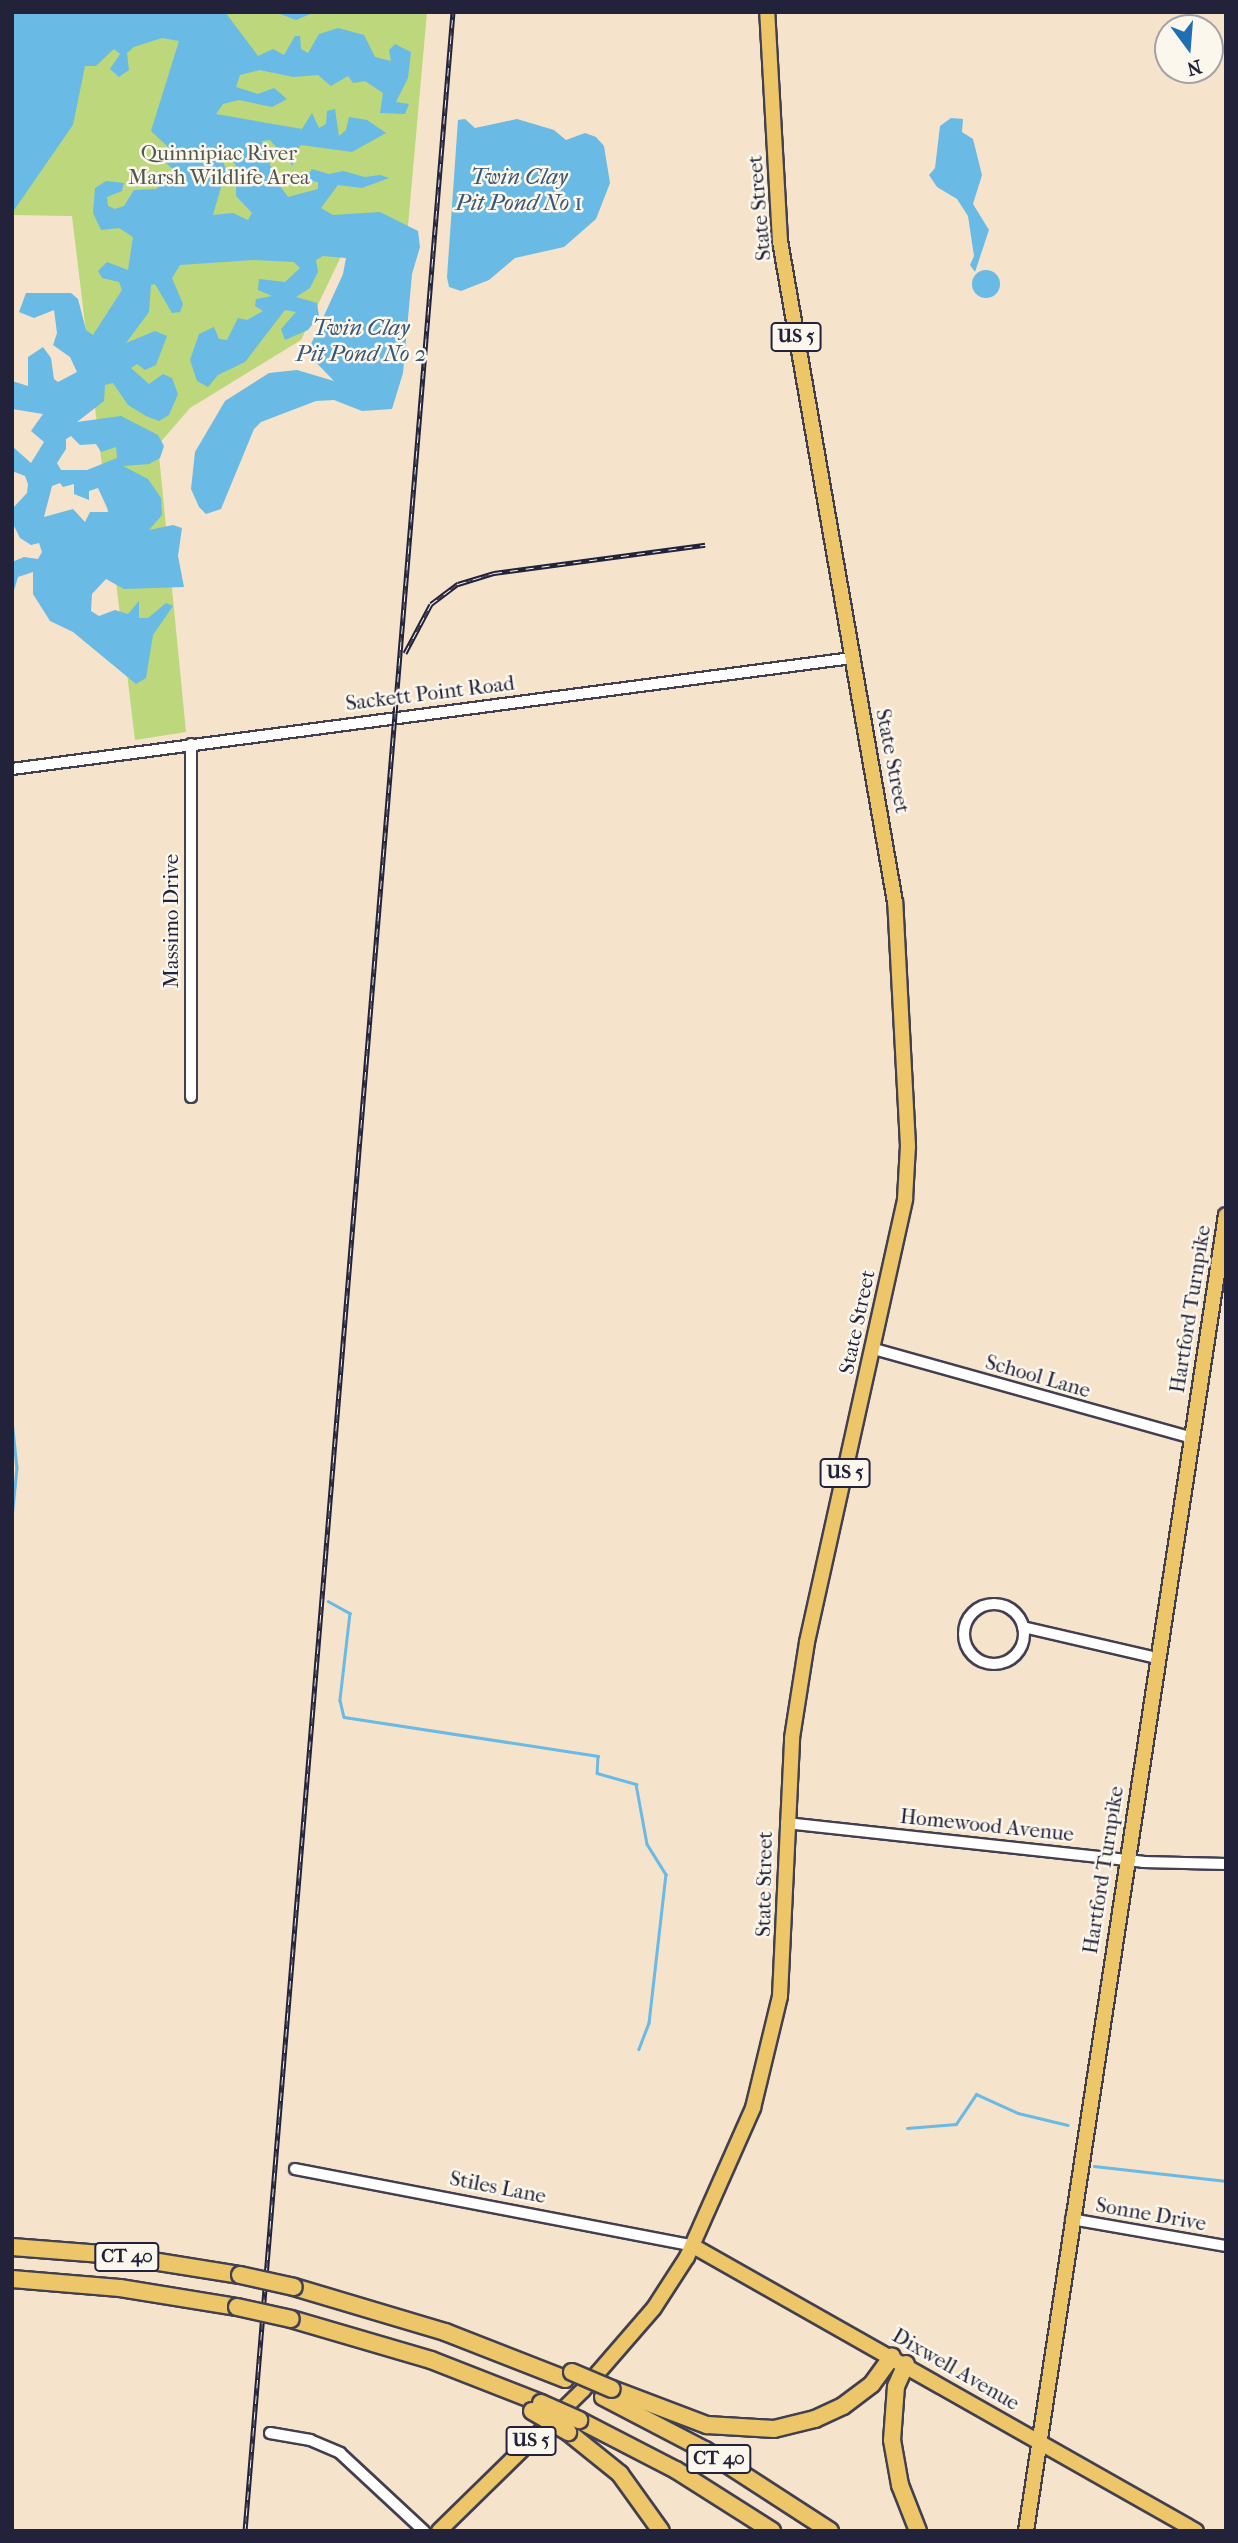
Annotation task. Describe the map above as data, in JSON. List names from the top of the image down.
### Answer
{
  "streets": {
    "highway": ["CT 40"],
    "main road": [
      "State Street",
      "US 5",
      "Hartford Turnpike",
      "Dixwell Avenue"
    ],
    "street": [
      "Sackett Point Road",
      "Massimo Drive",
      "School Lane",
      "Homewood Avenue",
      "Stiles Lane",
      "Sonne Drive"
    ]
  },
  "crossings": [
    ["State Street", "Sackett Point Road"],
    ["State Street", "School Lane"],
    ["State Street", "Homewood Avenue"],
    ["State Street", "Stiles Lane"],
    ["State Street", "Dixwell Avenue"],
    ["Sackett Point Road", "Massimo Drive"],
    ["Hartford Turnpike", "School Lane"],
    ["Hartford Turnpike", "Homewood Avenue"],
    ["Hartford Turnpike", "Sonne Drive"],
    ["Hartford Turnpike", "Dixwell Avenue"],
    ["Stiles Lane", "Dixwell Avenue"]
  ],
  "water": ["Twin Clay Pit Pond No 1", "Twin Clay Pit Pond No 2"],
  "parks": ["Quinnipiac River Marsh Wildlife Area"],
  "north": "bottom"
}
